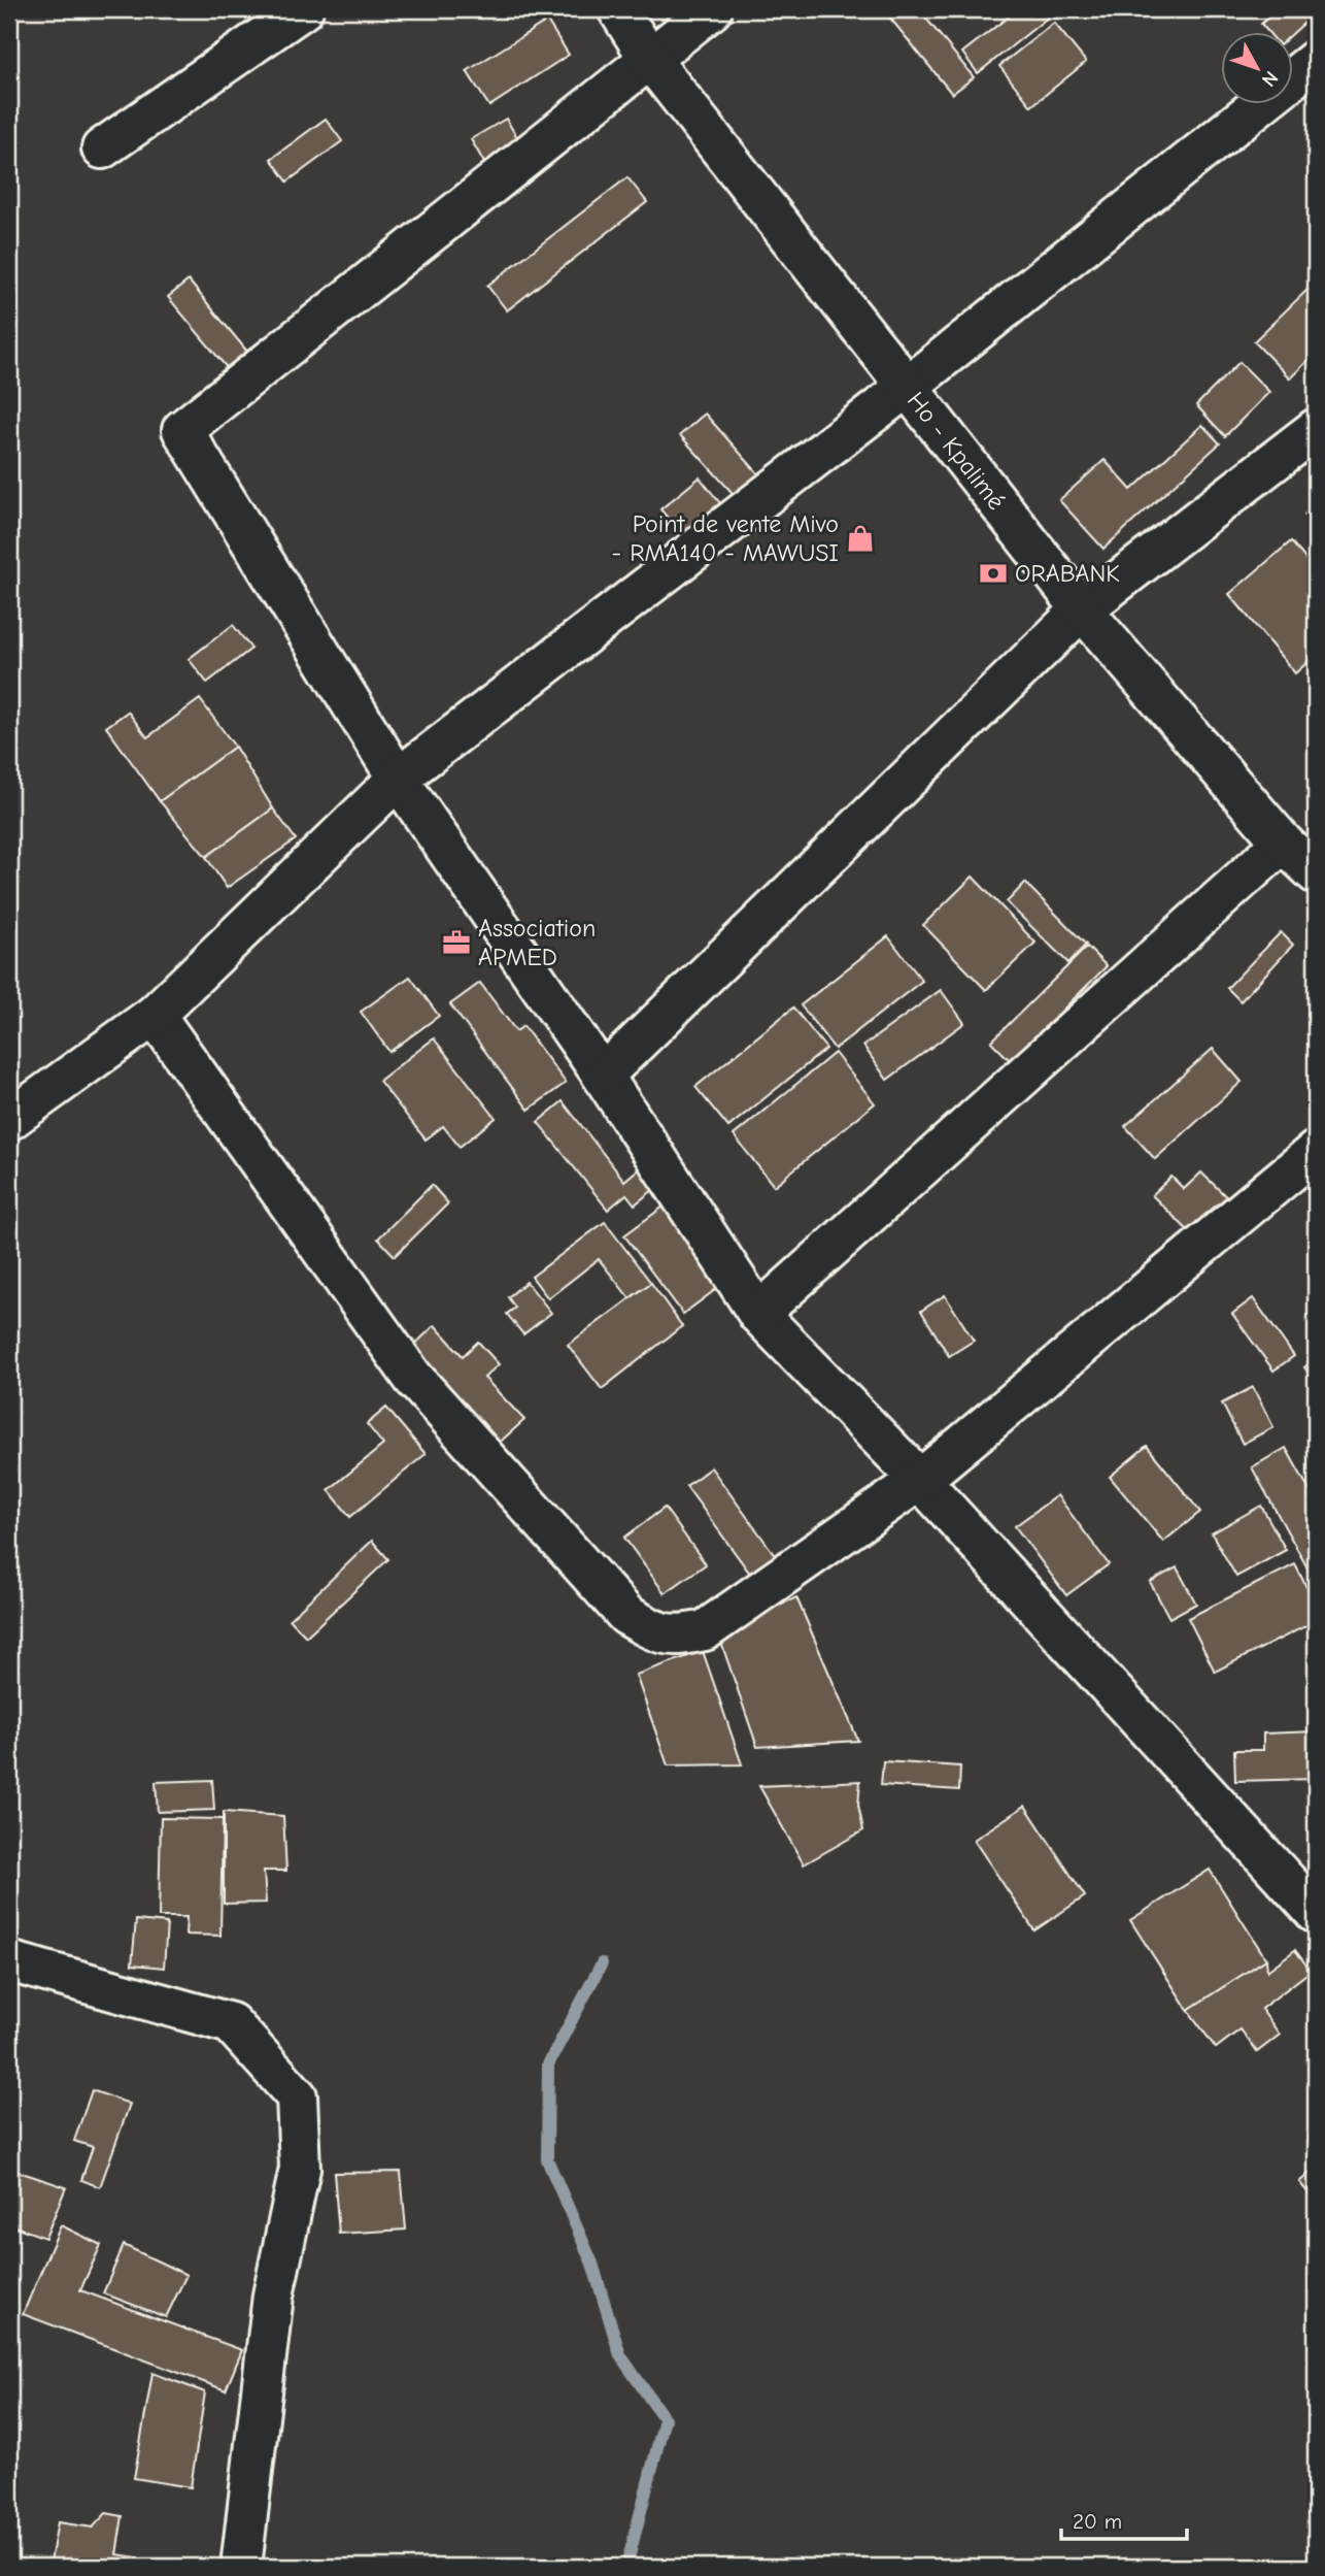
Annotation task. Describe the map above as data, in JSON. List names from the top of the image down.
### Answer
{
  "streets": {
    "street": ["Ho - Kpalimé"]
  },
  "places": {
    "shop": ["Point de vente Mivo - RMA140 - MAWUSI"],
    "bank": ["ORABANK"],
    "office": ["Association APMED"]
  },
  "scale_bar": "20 m",
  "north": "bottom right"
}
